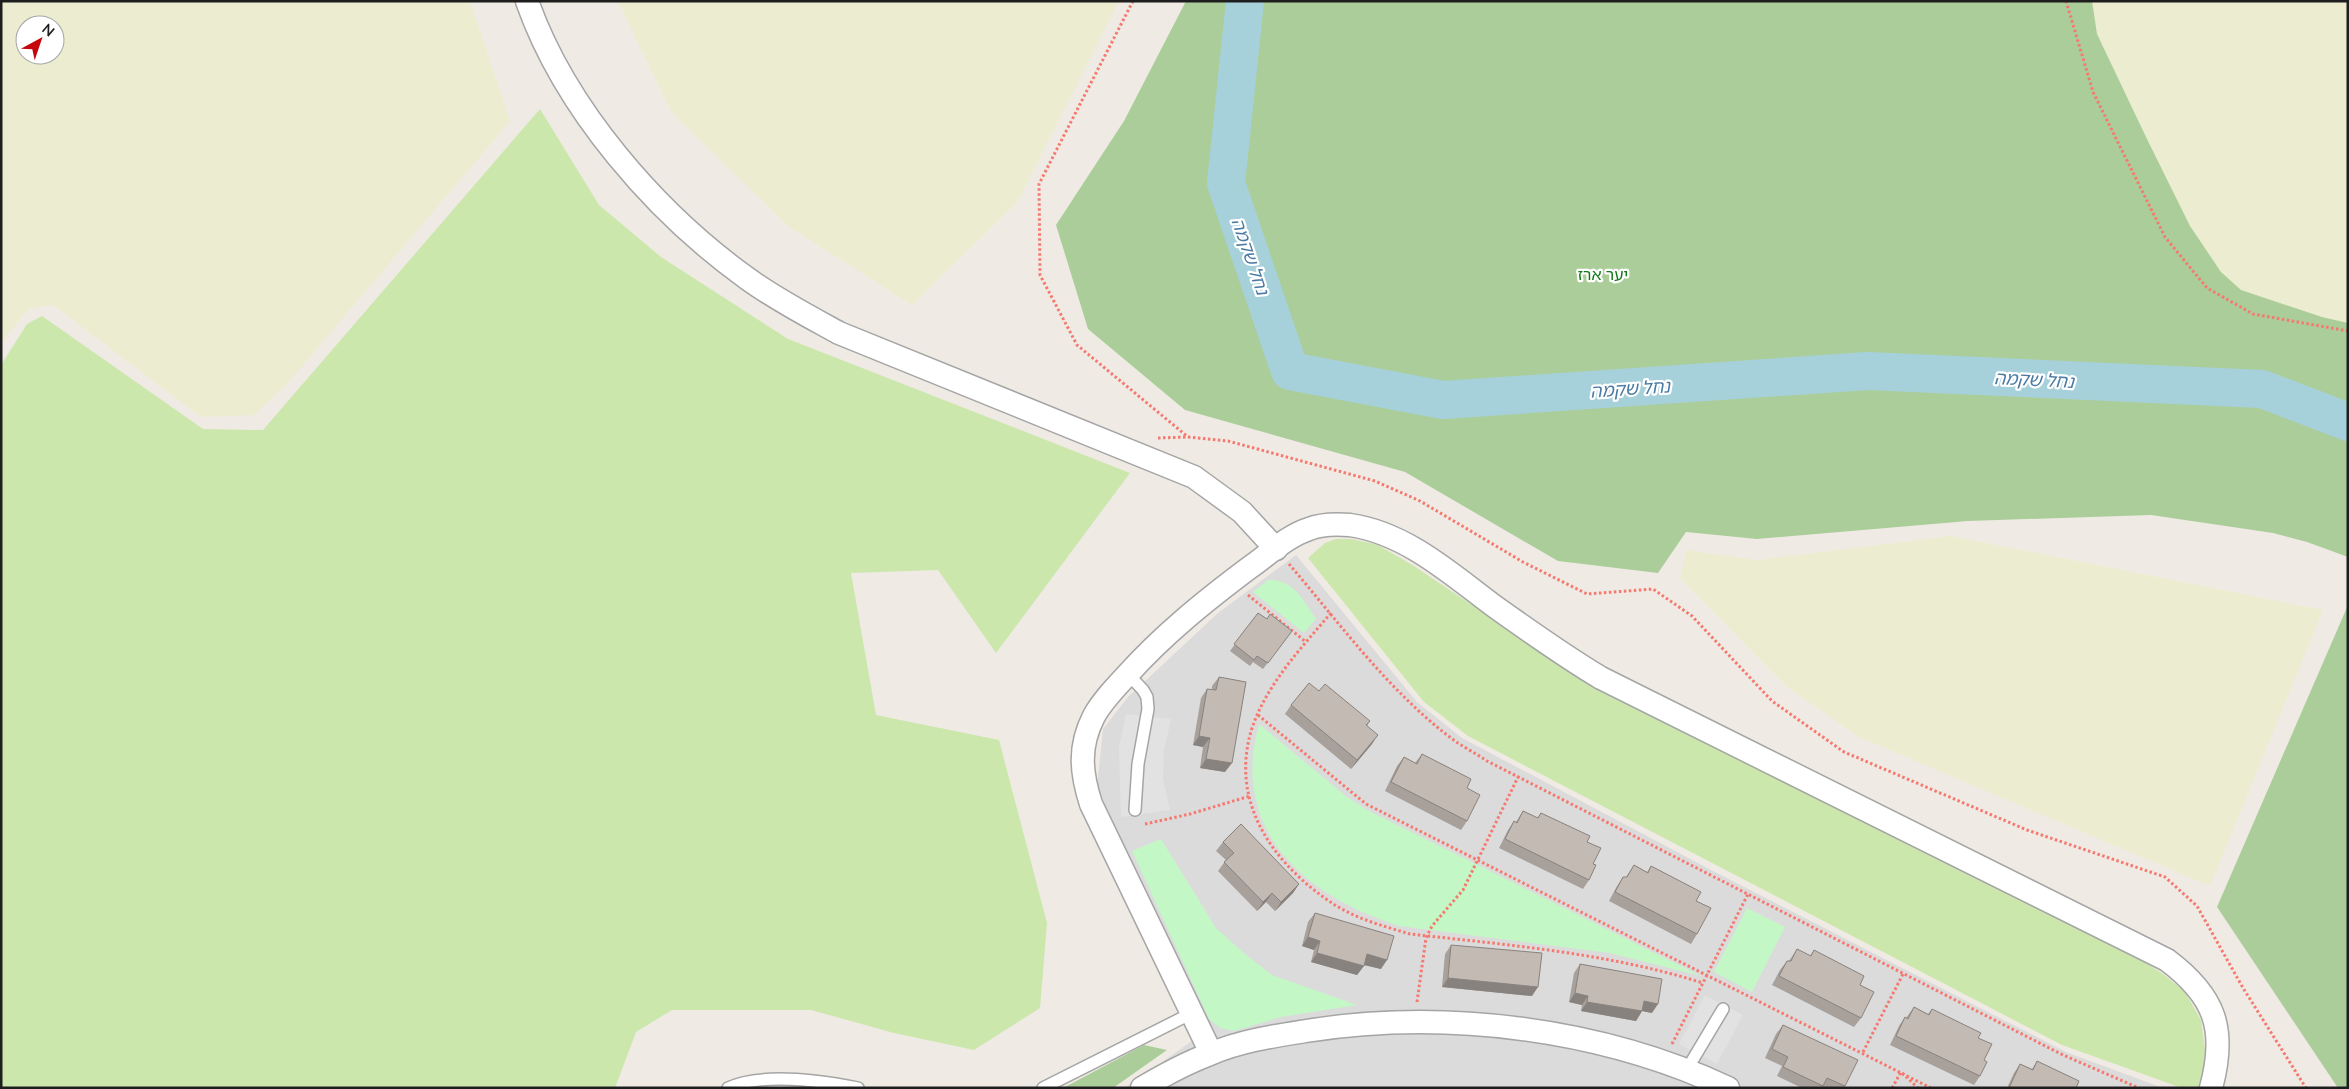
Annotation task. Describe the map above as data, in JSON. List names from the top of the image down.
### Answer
{
  "water": ["נחל שקמה"],
  "parks": ["יער ארז"],
  "north": "top right"
}
